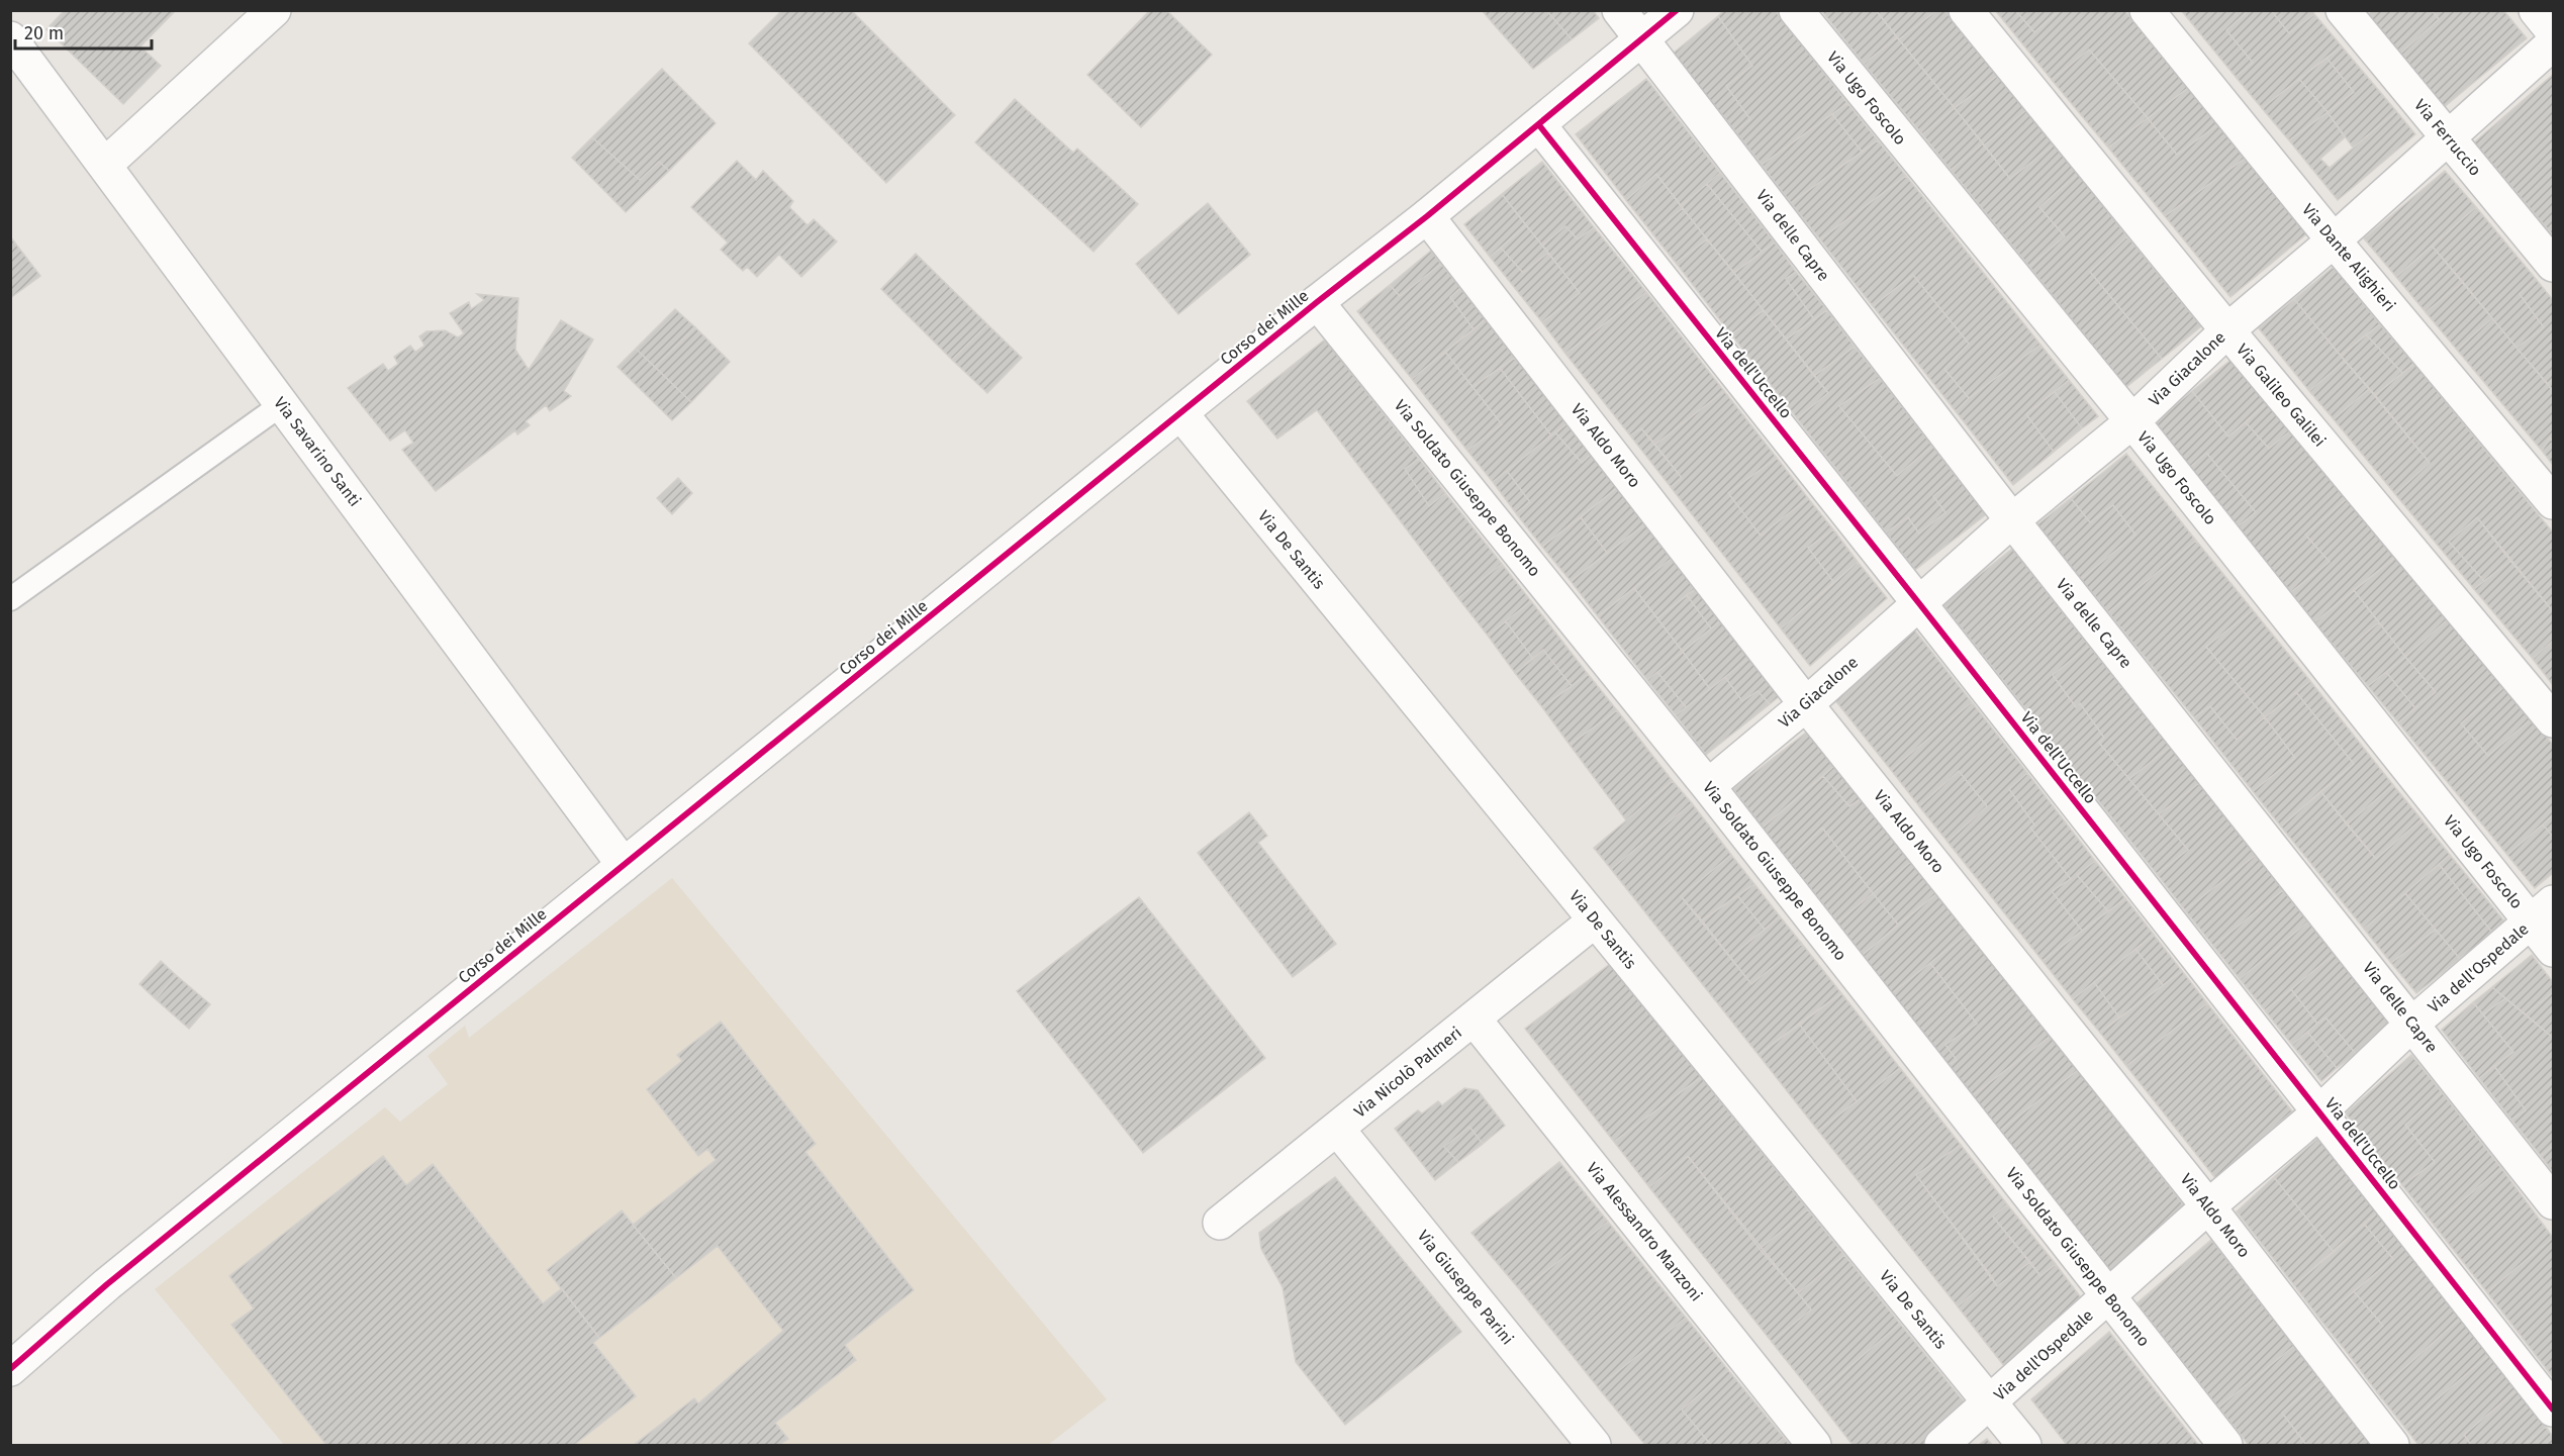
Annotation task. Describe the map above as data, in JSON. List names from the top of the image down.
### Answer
{
  "streets": {
    "street": [
      "Via Ugo Foscolo",
      "Via Ferruccio",
      "Via delle Capre",
      "Via Dante Alighieri",
      "Corso dei Mille",
      "Via Giacalone",
      "Via dell'Uccello",
      "Via Galileo Galilei",
      "Via Aldo Moro",
      "Via Savarino Santi",
      "Via Soldato Giuseppe Bonomo",
      "Via De Santis",
      "Via dell'Ospedale",
      "Via Nicolò Palmeri",
      "Via Alessandro Manzoni",
      "Via Giuseppe Parini"
    ]
  },
  "crossings": [
    ["Via Ugo Foscolo", "Via Giacalone"],
    ["Via Ugo Foscolo", "Via dell'Ospedale"],
    ["Via Ferruccio", "Via Giacalone"],
    ["Via delle Capre", "Corso dei Mille"],
    ["Via delle Capre", "Via Giacalone"],
    ["Via delle Capre", "Via dell'Ospedale"],
    ["Via Dante Alighieri", "Via Giacalone"],
    ["Corso dei Mille", "Via dell'Uccello"],
    ["Corso dei Mille", "Via Aldo Moro"],
    ["Corso dei Mille", "Via Savarino Santi"],
    ["Corso dei Mille", "Via Soldato Giuseppe Bonomo"],
    ["Corso dei Mille", "Via De Santis"],
    ["Via Giacalone", "Via dell'Uccello"],
    ["Via Giacalone", "Via Galileo Galilei"],
    ["Via Giacalone", "Via Aldo Moro"],
    ["Via Giacalone", "Via Soldato Giuseppe Bonomo"],
    ["Via dell'Uccello", "Via dell'Ospedale"],
    ["Via Aldo Moro", "Via dell'Ospedale"],
    ["Via Soldato Giuseppe Bonomo", "Via dell'Ospedale"],
    ["Via De Santis", "Via dell'Ospedale"],
    ["Via De Santis", "Via Nicolò Palmeri"],
    ["Via Nicolò Palmeri", "Via Alessandro Manzoni"],
    ["Via Nicolò Palmeri", "Via Giuseppe Parini"]
  ],
  "scale_bar": "20 m"
}
